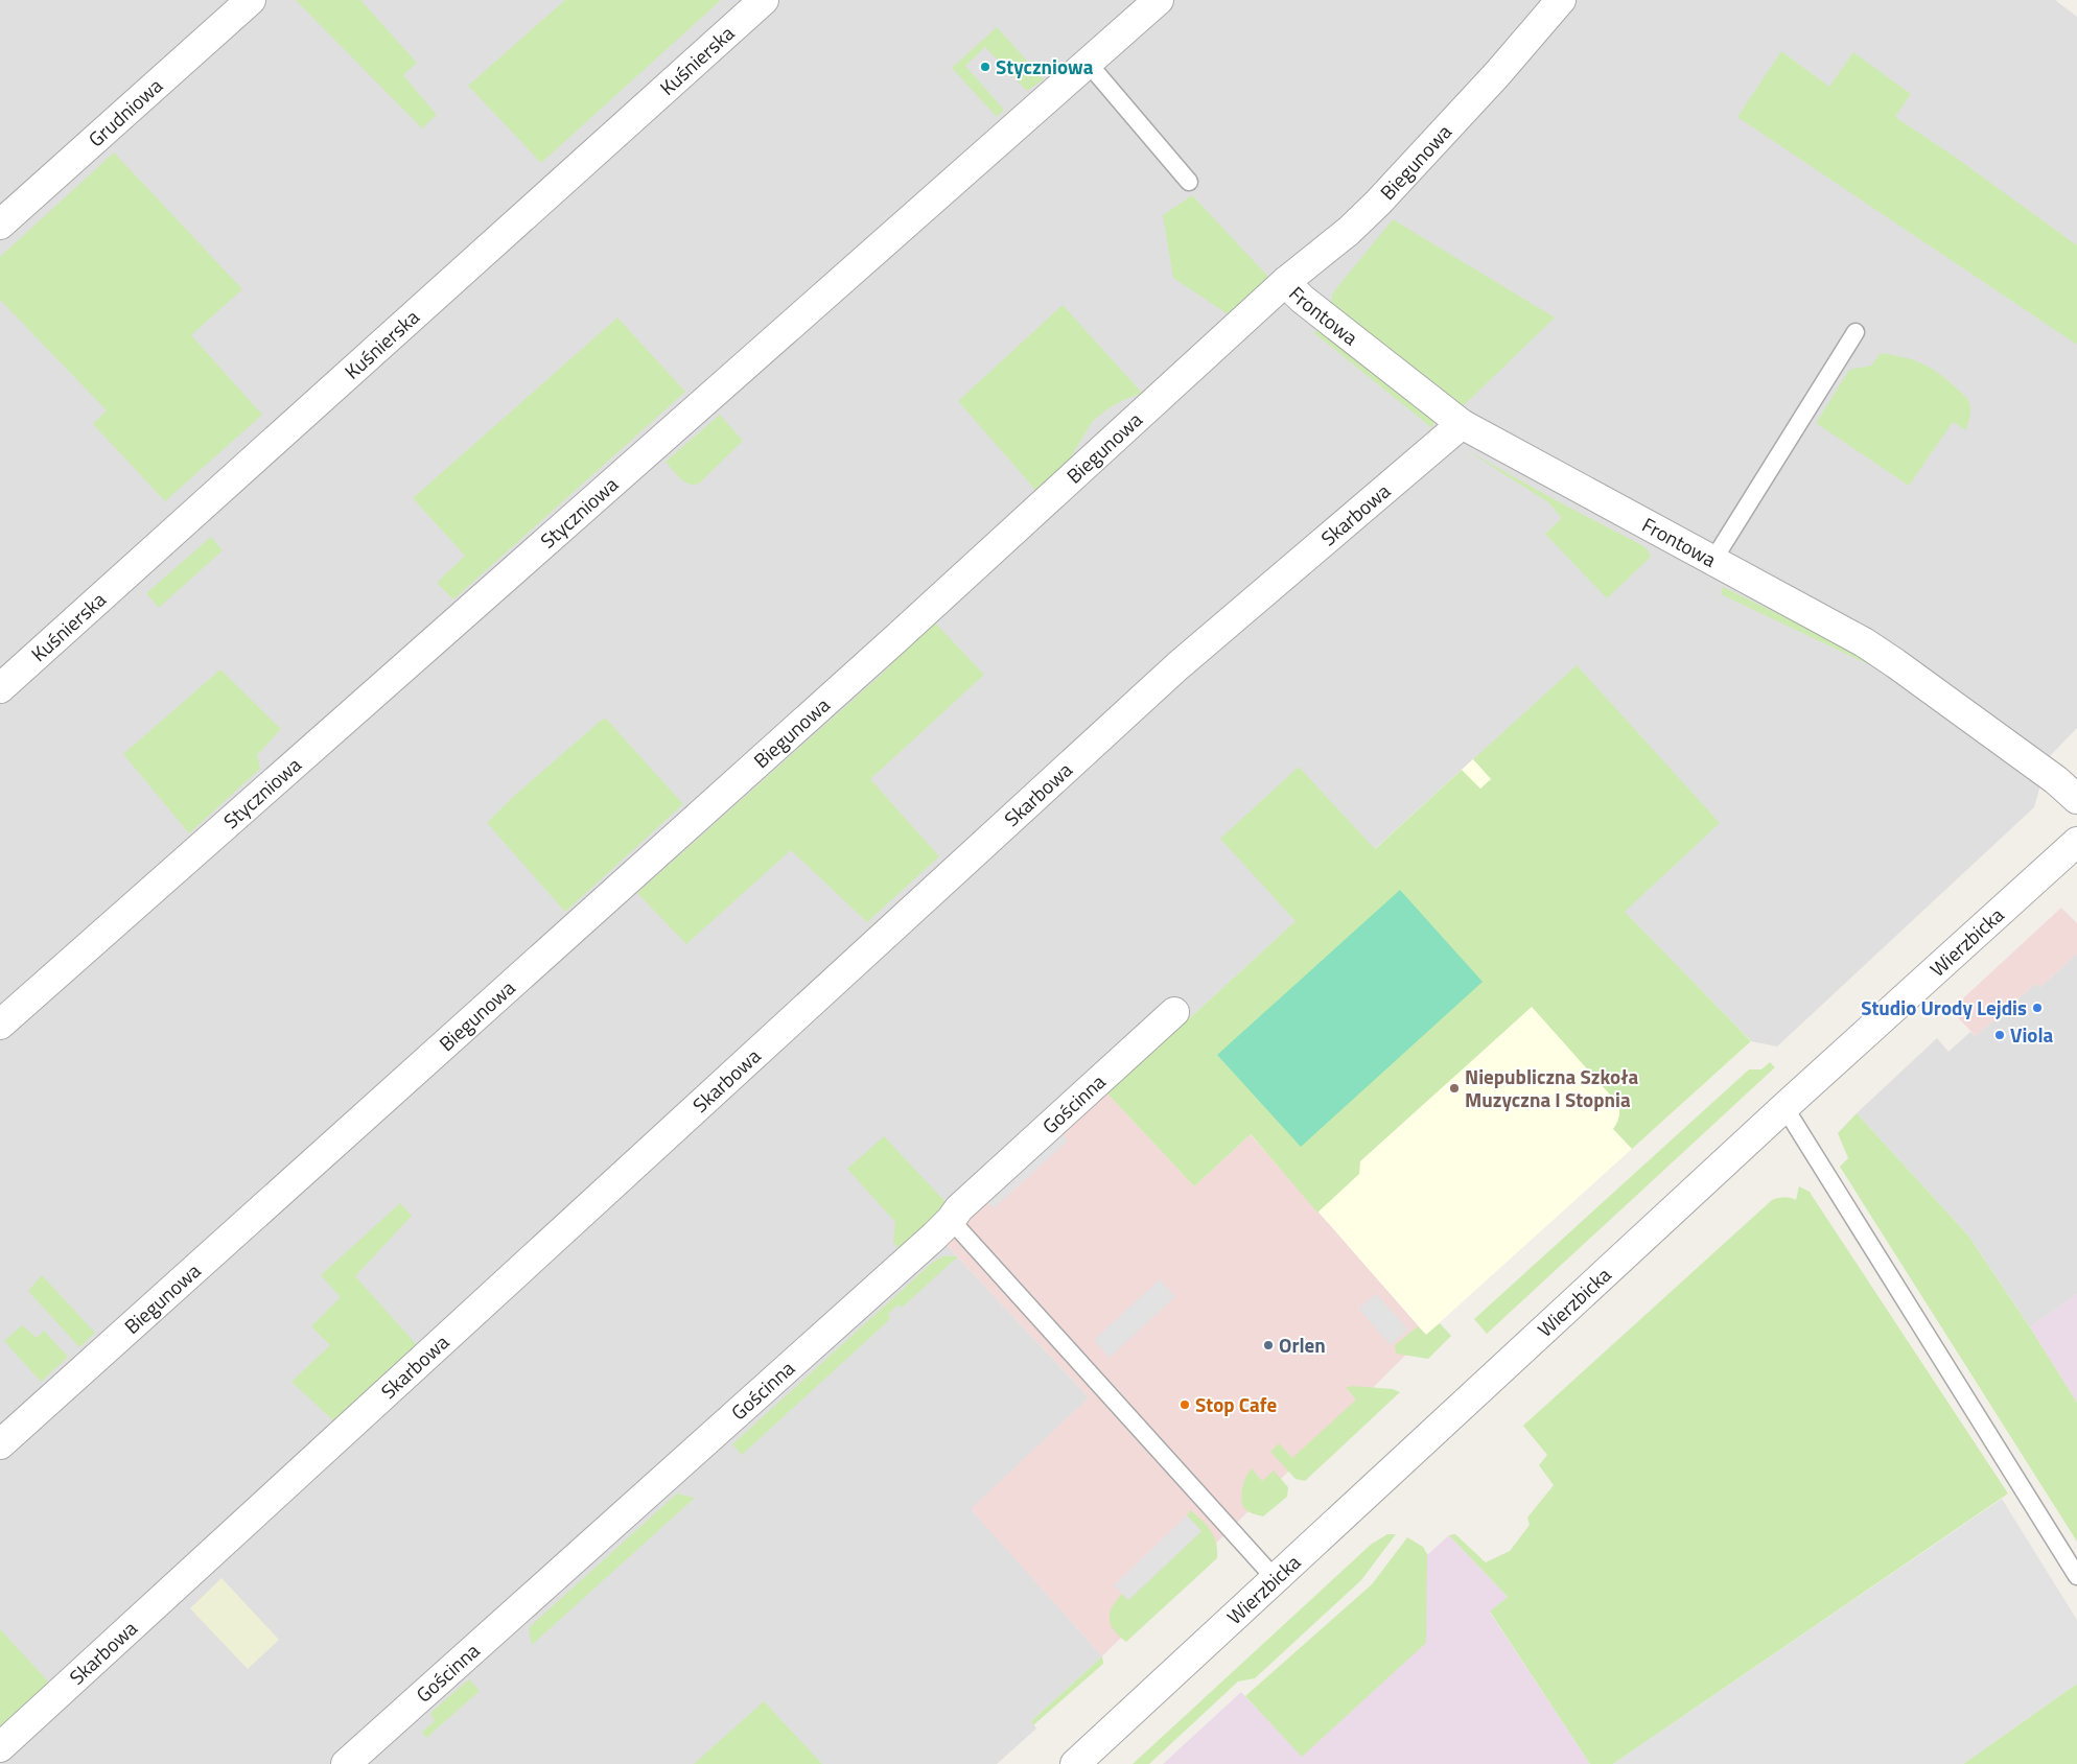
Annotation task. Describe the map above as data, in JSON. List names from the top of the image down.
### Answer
{
  "streets": {
    "street": [
      "Kuśnierska",
      "Grudniowa",
      "Biegunowa",
      "Frontowa",
      "Styczniowa",
      "Skarbowa",
      "Wierzbicka",
      "Gościnna"
    ]
  },
  "crossings": [
    ["Biegunowa", "Frontowa"],
    ["Frontowa", "Skarbowa"]
  ],
  "places": [
    "Styczniowa",
    "Studio Urody Lejdis",
    "Viola",
    "Niepubliczna Szkoła Muzyczna I Stopnia",
    "Orlen",
    "Stop Cafe"
  ]
}
